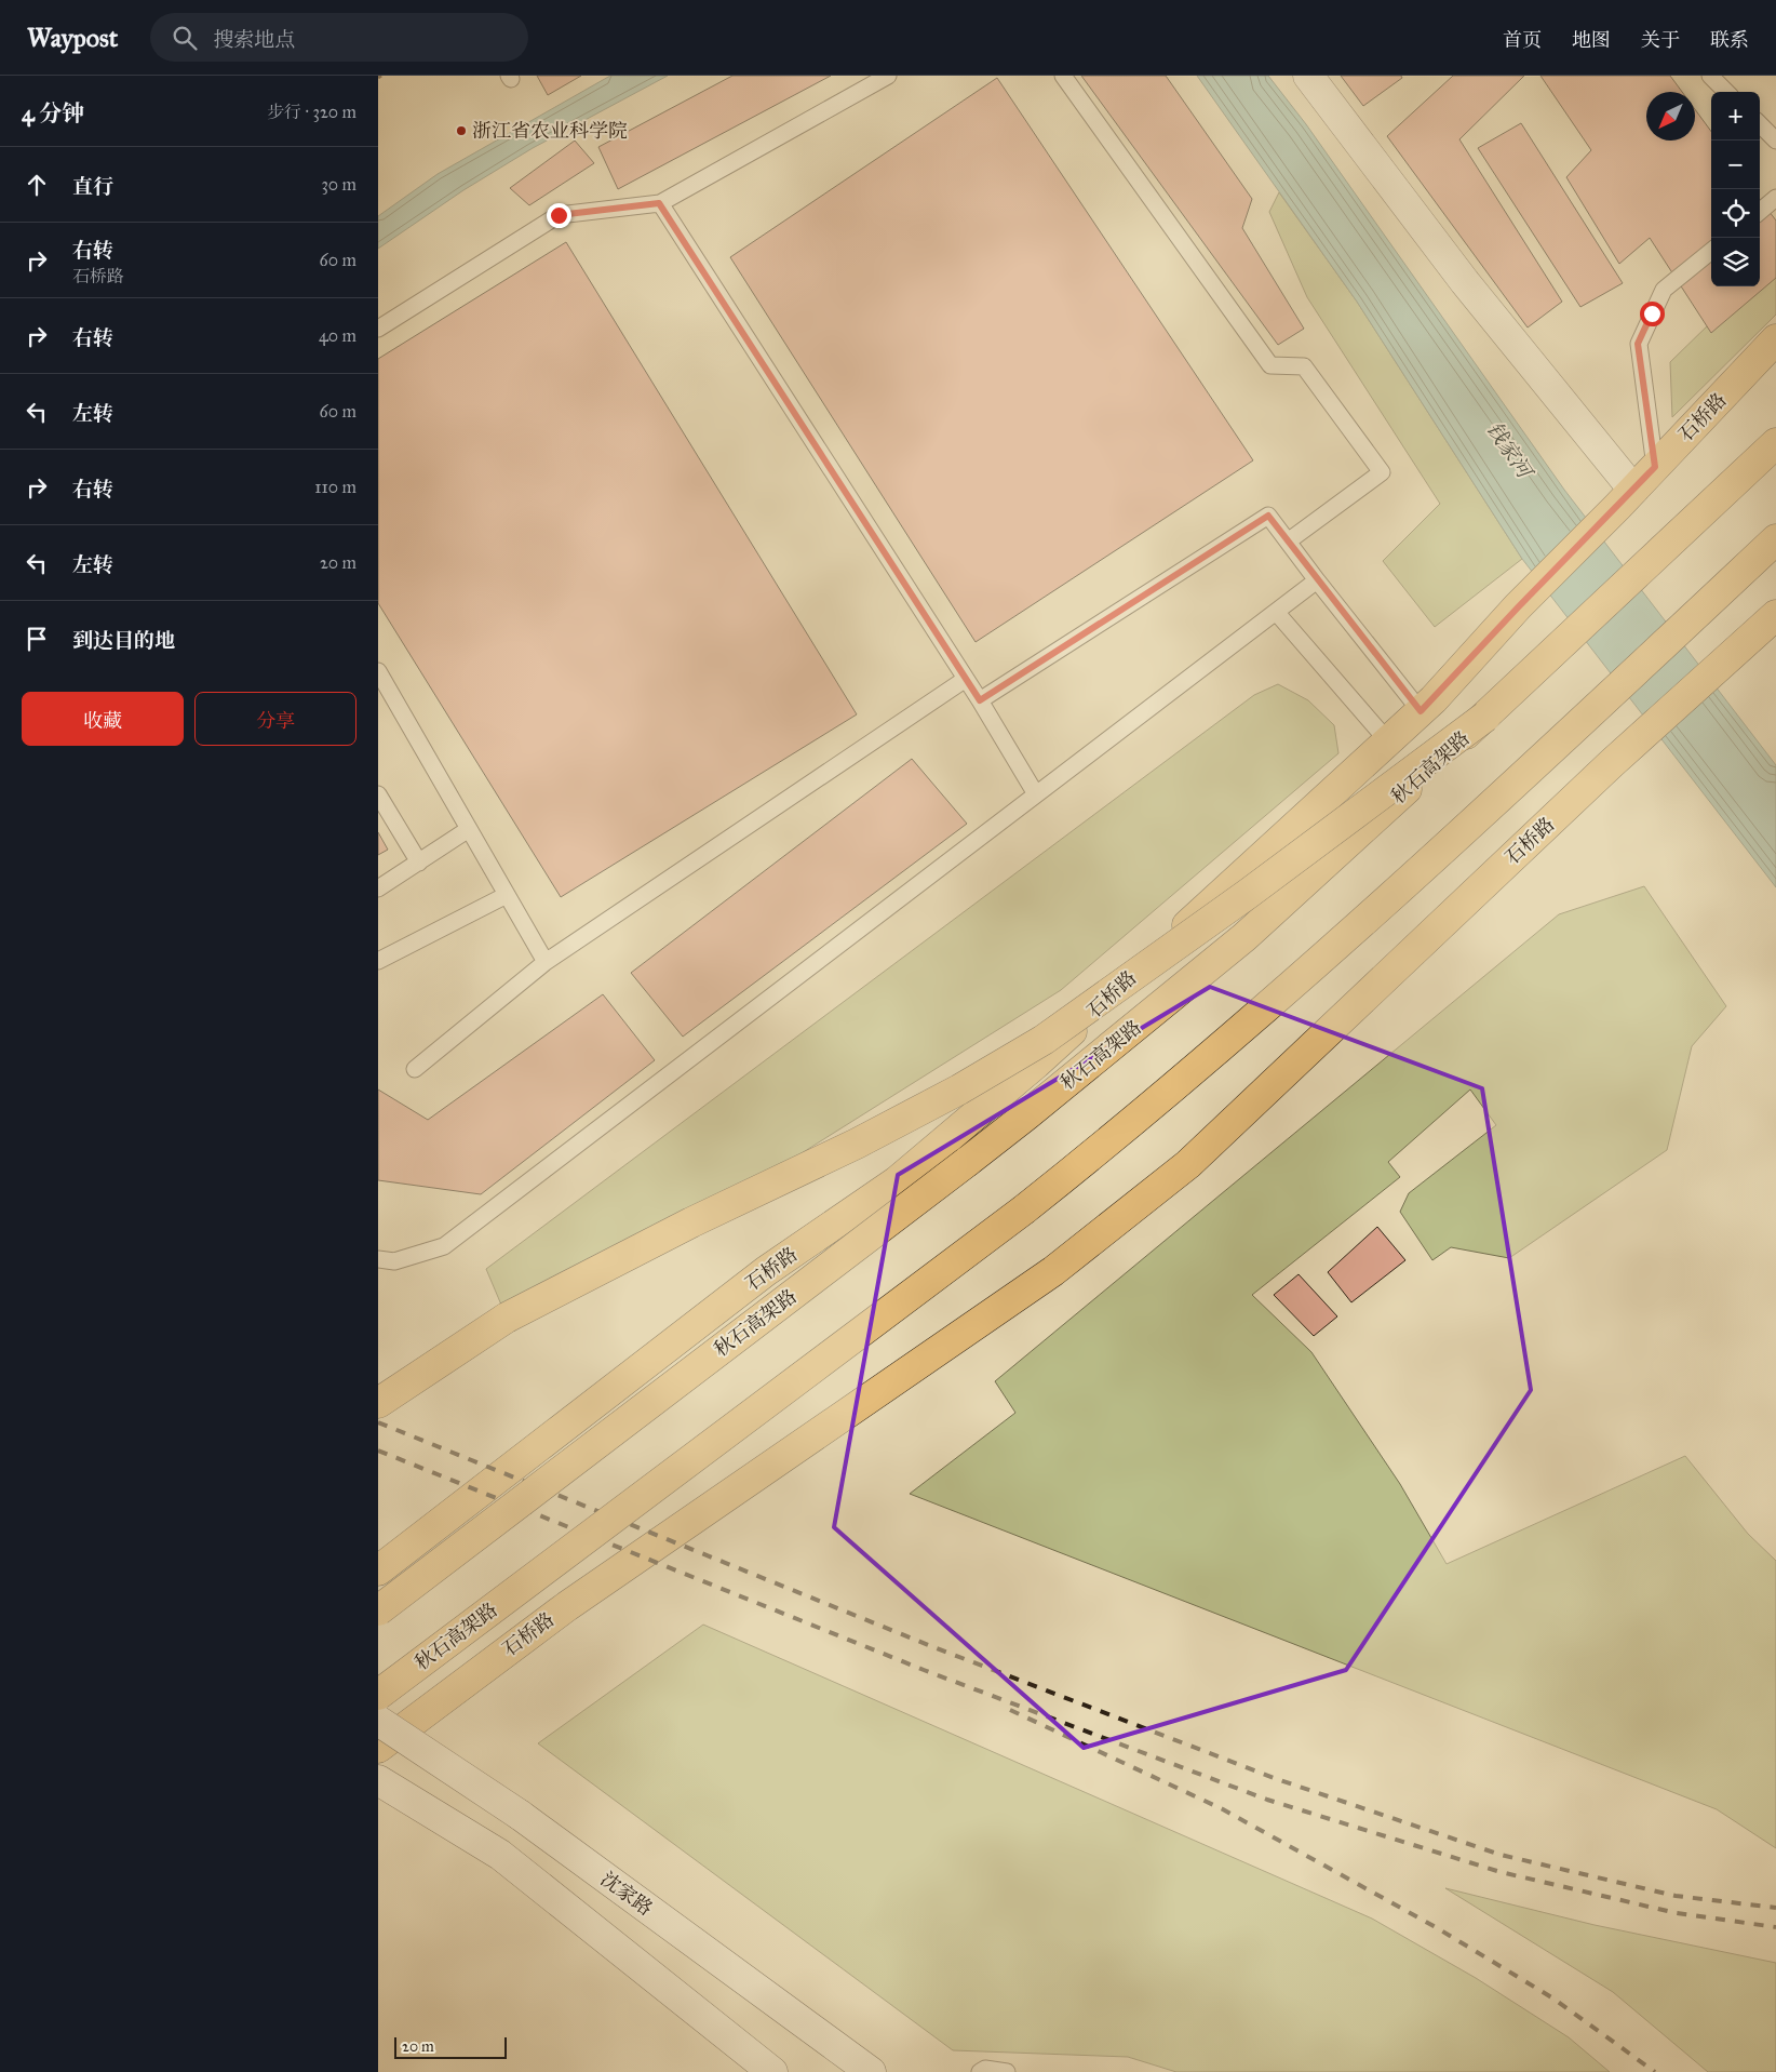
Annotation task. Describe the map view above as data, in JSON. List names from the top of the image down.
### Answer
{
  "streets": {
    "main road": ["石桥路", "秋石高架路", "沈家路"]
  },
  "water": ["钱家河"],
  "places": ["浙江省农业科学院"],
  "scale_bar": "20 m",
  "north": "bottom left",
  "page": {
    "header": "Waypost",
    "search": "搜索地点",
    "nav": [
      "首页",
      "地图",
      "关于",
      "联系"
    ],
    "heading": ["4 分钟", "步行 · 320 m"],
    "map_buttons": ["+", "−"],
    "list": [
      ["直行", "30 m"],
      ["右转", "石桥路", "60 m"],
      ["右转", "40 m"],
      ["左转", "60 m"],
      ["右转", "110 m"],
      ["左转", "20 m"],
      "到达目的地"
    ],
    "buttons": ["收藏", "分享"],
    "scale": "20 m"
  }
}
